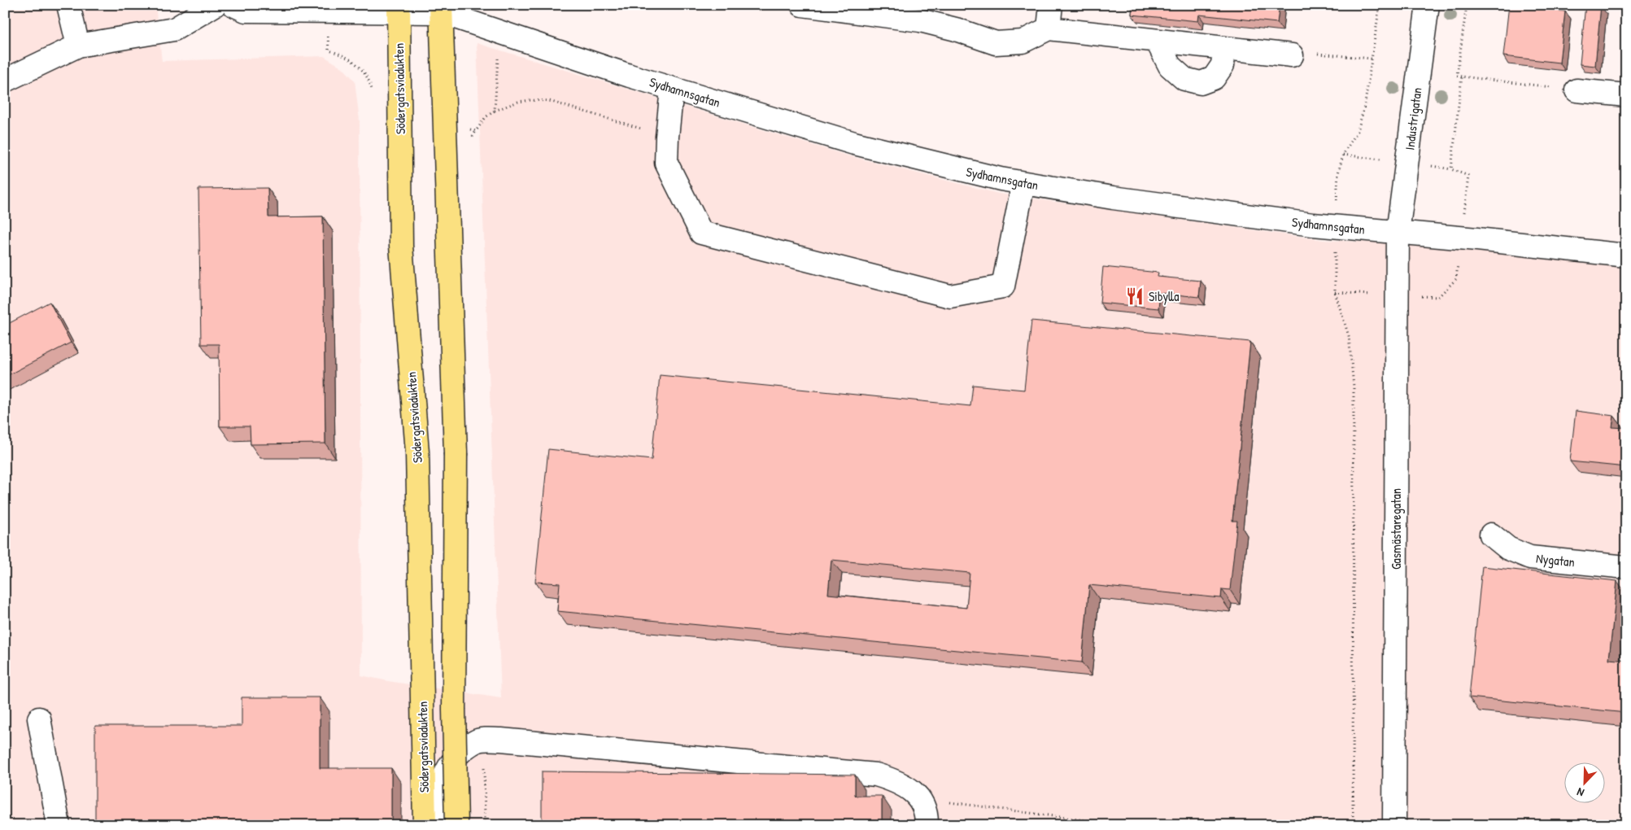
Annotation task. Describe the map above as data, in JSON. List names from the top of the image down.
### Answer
{
  "streets": {
    "main road": ["Södergatsviadukten"],
    "street": [
      "Sydhamnsgatan",
      "Industrigatan",
      "Gasmästaregatan",
      "Nygatan"
    ]
  },
  "crossings": [
    ["Södergatsviadukten", "Sydhamnsgatan"],
    ["Sydhamnsgatan", "Industrigatan"],
    ["Sydhamnsgatan", "Gasmästaregatan"],
    ["Industrigatan", "Gasmästaregatan"]
  ],
  "places": {
    "restaurant": ["Sibylla"]
  },
  "north": "bottom left"
}
